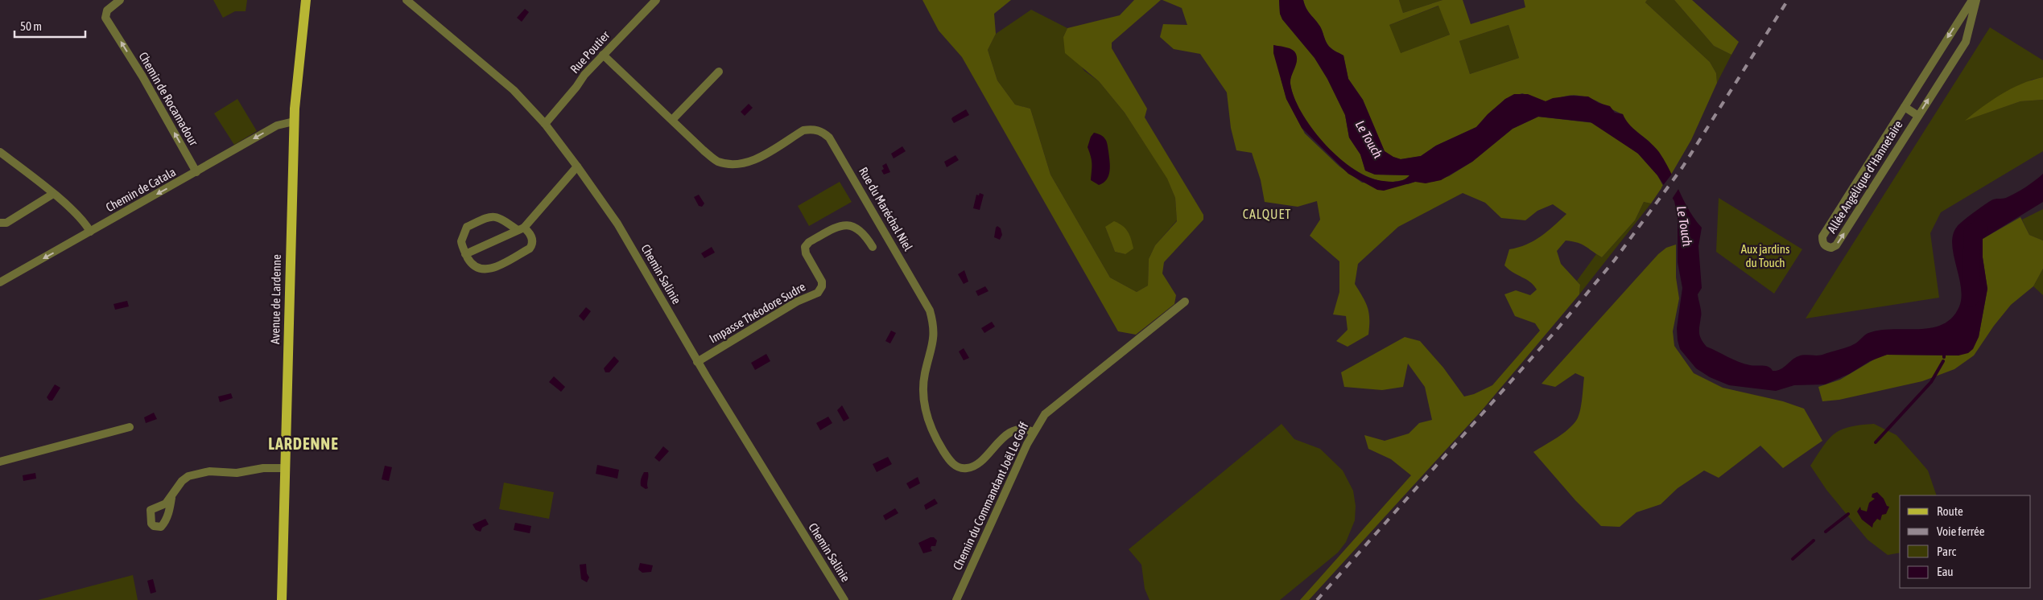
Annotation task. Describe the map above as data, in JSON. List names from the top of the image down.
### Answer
{
  "streets": {
    "main road": ["Avenue de Lardenne"],
    "street": [
      "Rue Poutier",
      "Chemin de Rocamadour",
      "Allée Angélique d'Hannetaire",
      "Chemin de Catala",
      "Rue du Maréchal Niel",
      "Chemin Salinie",
      "Impasse Théodore Sudre",
      "Chemin du Commandant Joël Le Goff"
    ]
  },
  "crossings": [
    ["Rue Poutier", "Rue du Maréchal Niel"],
    ["Rue Poutier", "Chemin Salinie"],
    ["Chemin de Rocamadour", "Chemin de Catala"],
    ["Chemin de Catala", "Avenue de Lardenne"],
    ["Rue du Maréchal Niel", "Chemin du Commandant Joël Le Goff"],
    ["Chemin Salinie", "Impasse Théodore Sudre"]
  ],
  "one_way": ["Chemin de Rocamadour", "Chemin de Catala"],
  "districts": ["CALQUET", "LARDENNE"],
  "water": ["Le Touch"],
  "parks": ["Aux jardins du Touch"],
  "legend": [
    "Route",
    "Voie ferrée",
    "Parc",
    "Eau"
  ],
  "scale_bar": "50 m"
}
